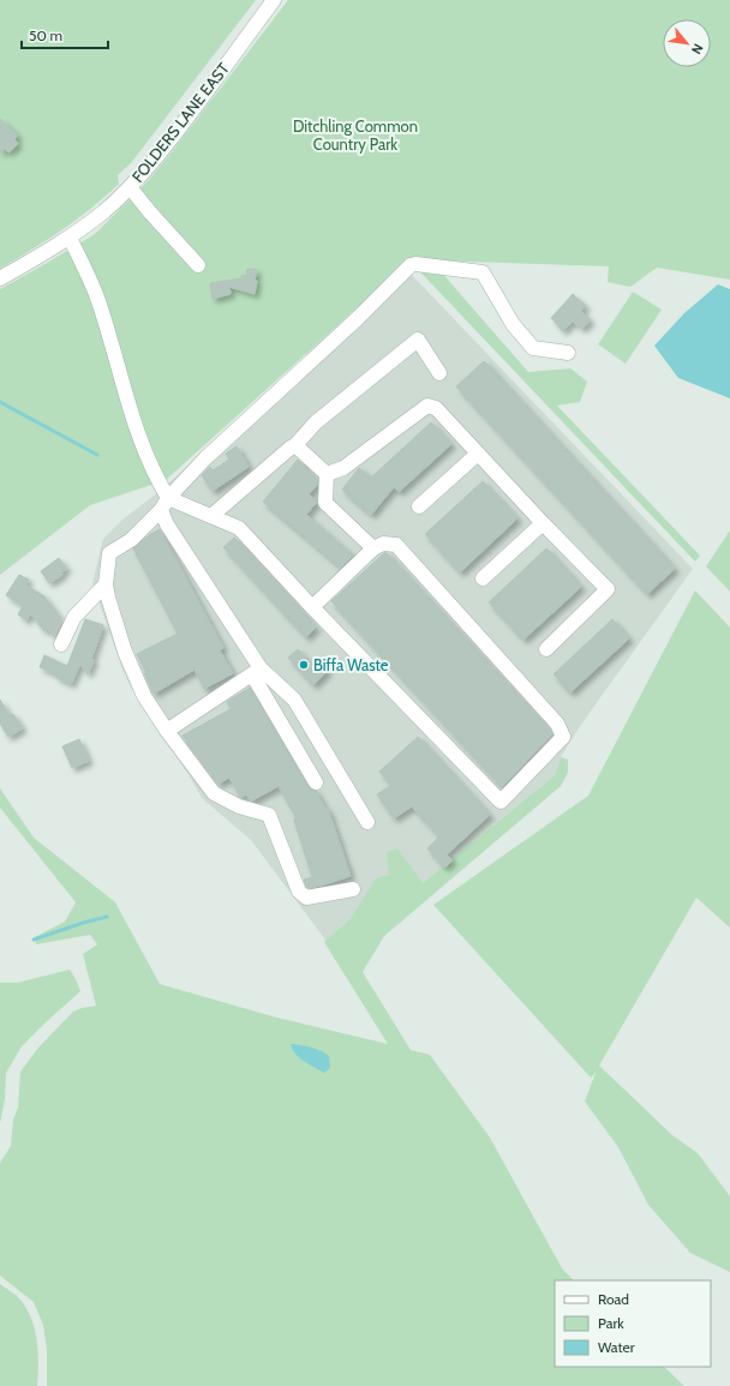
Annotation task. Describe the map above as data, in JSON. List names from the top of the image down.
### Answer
{
  "streets": {
    "street": ["FOLDERS LANE EAST"]
  },
  "parks": ["Ditchling Common Country Park"],
  "places": ["Biffa Waste"],
  "legend": ["Road", "Park", "Water"],
  "scale_bar": "50 m",
  "north": "bottom right"
}
